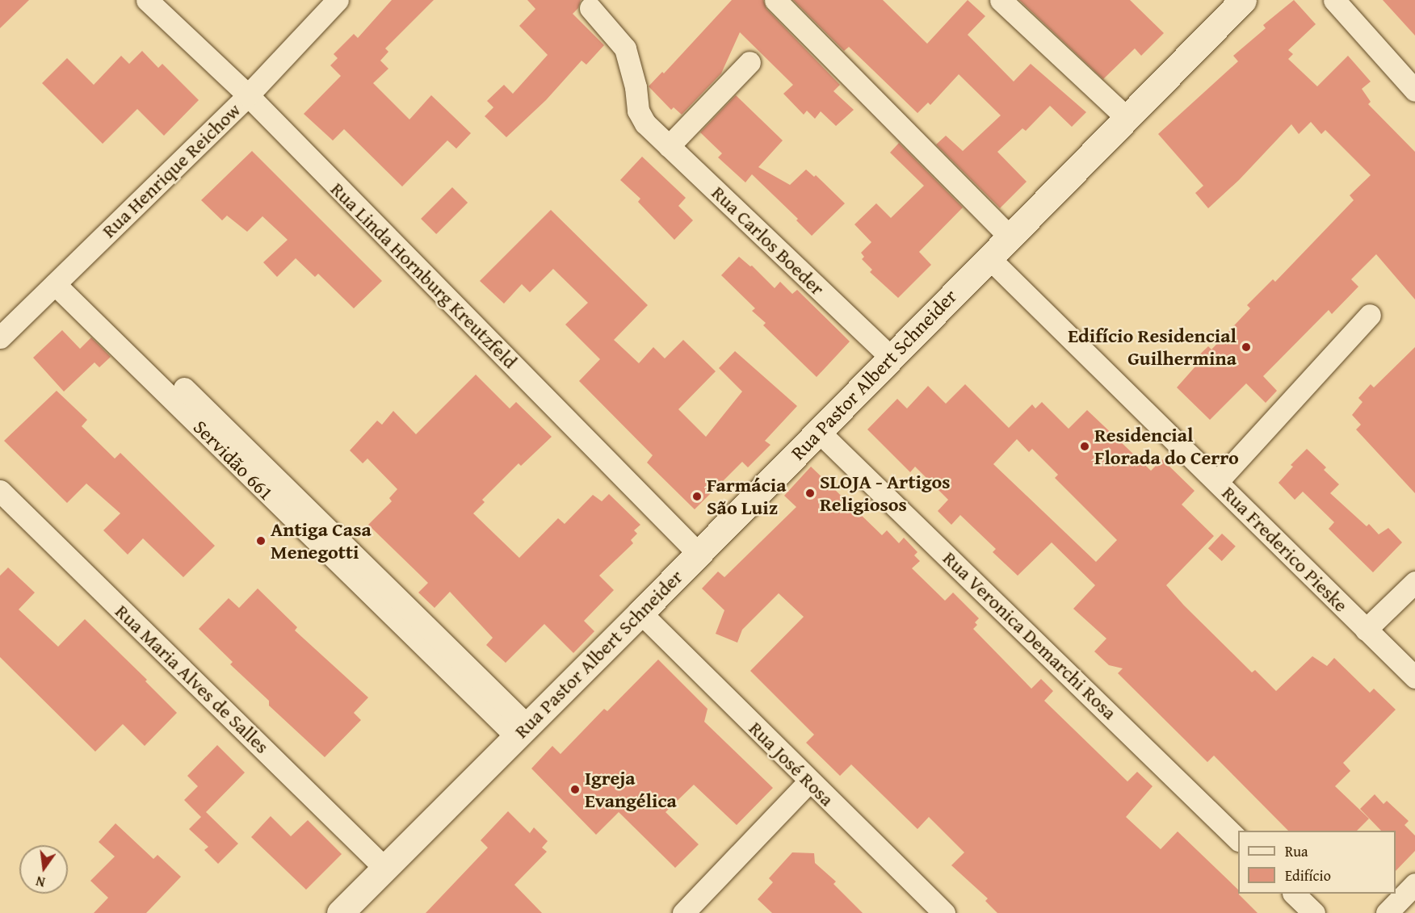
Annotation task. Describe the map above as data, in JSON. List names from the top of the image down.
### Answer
{
  "streets": {
    "main road": ["Rua Pastor Albert Schneider"],
    "street": [
      "Rua Henrique Reichow",
      "Rua Carlos Boeder",
      "Rua Linda Hornburg Kreutzfeld",
      "Servidão 661",
      "Rua Frederico Pieske",
      "Rua Veronica Demarchi Rosa",
      "Rua Maria Alves de Salles",
      "Rua José Rosa"
    ]
  },
  "crossings": [
    ["Rua Henrique Reichow", "Rua Linda Hornburg Kreutzfeld"],
    ["Rua Henrique Reichow", "Servidão 661"],
    ["Rua Carlos Boeder", "Rua Pastor Albert Schneider"],
    ["Rua Linda Hornburg Kreutzfeld", "Rua Pastor Albert Schneider"],
    ["Rua Pastor Albert Schneider", "Servidão 661"],
    ["Rua Pastor Albert Schneider", "Rua Frederico Pieske"],
    ["Rua Pastor Albert Schneider", "Rua Veronica Demarchi Rosa"],
    ["Rua Pastor Albert Schneider", "Rua Maria Alves de Salles"],
    ["Rua Pastor Albert Schneider", "Rua José Rosa"]
  ],
  "places": [
    "Edifício Residencial Guilhermina",
    "Residencial Florada do Cerro",
    "SLOJA - Artigos Religiosos",
    "Farmácia São Luiz",
    "Antiga Casa Menegotti",
    "Igreja Evangélica"
  ],
  "legend": ["Rua", "Edifício"],
  "north": "bottom"
}
